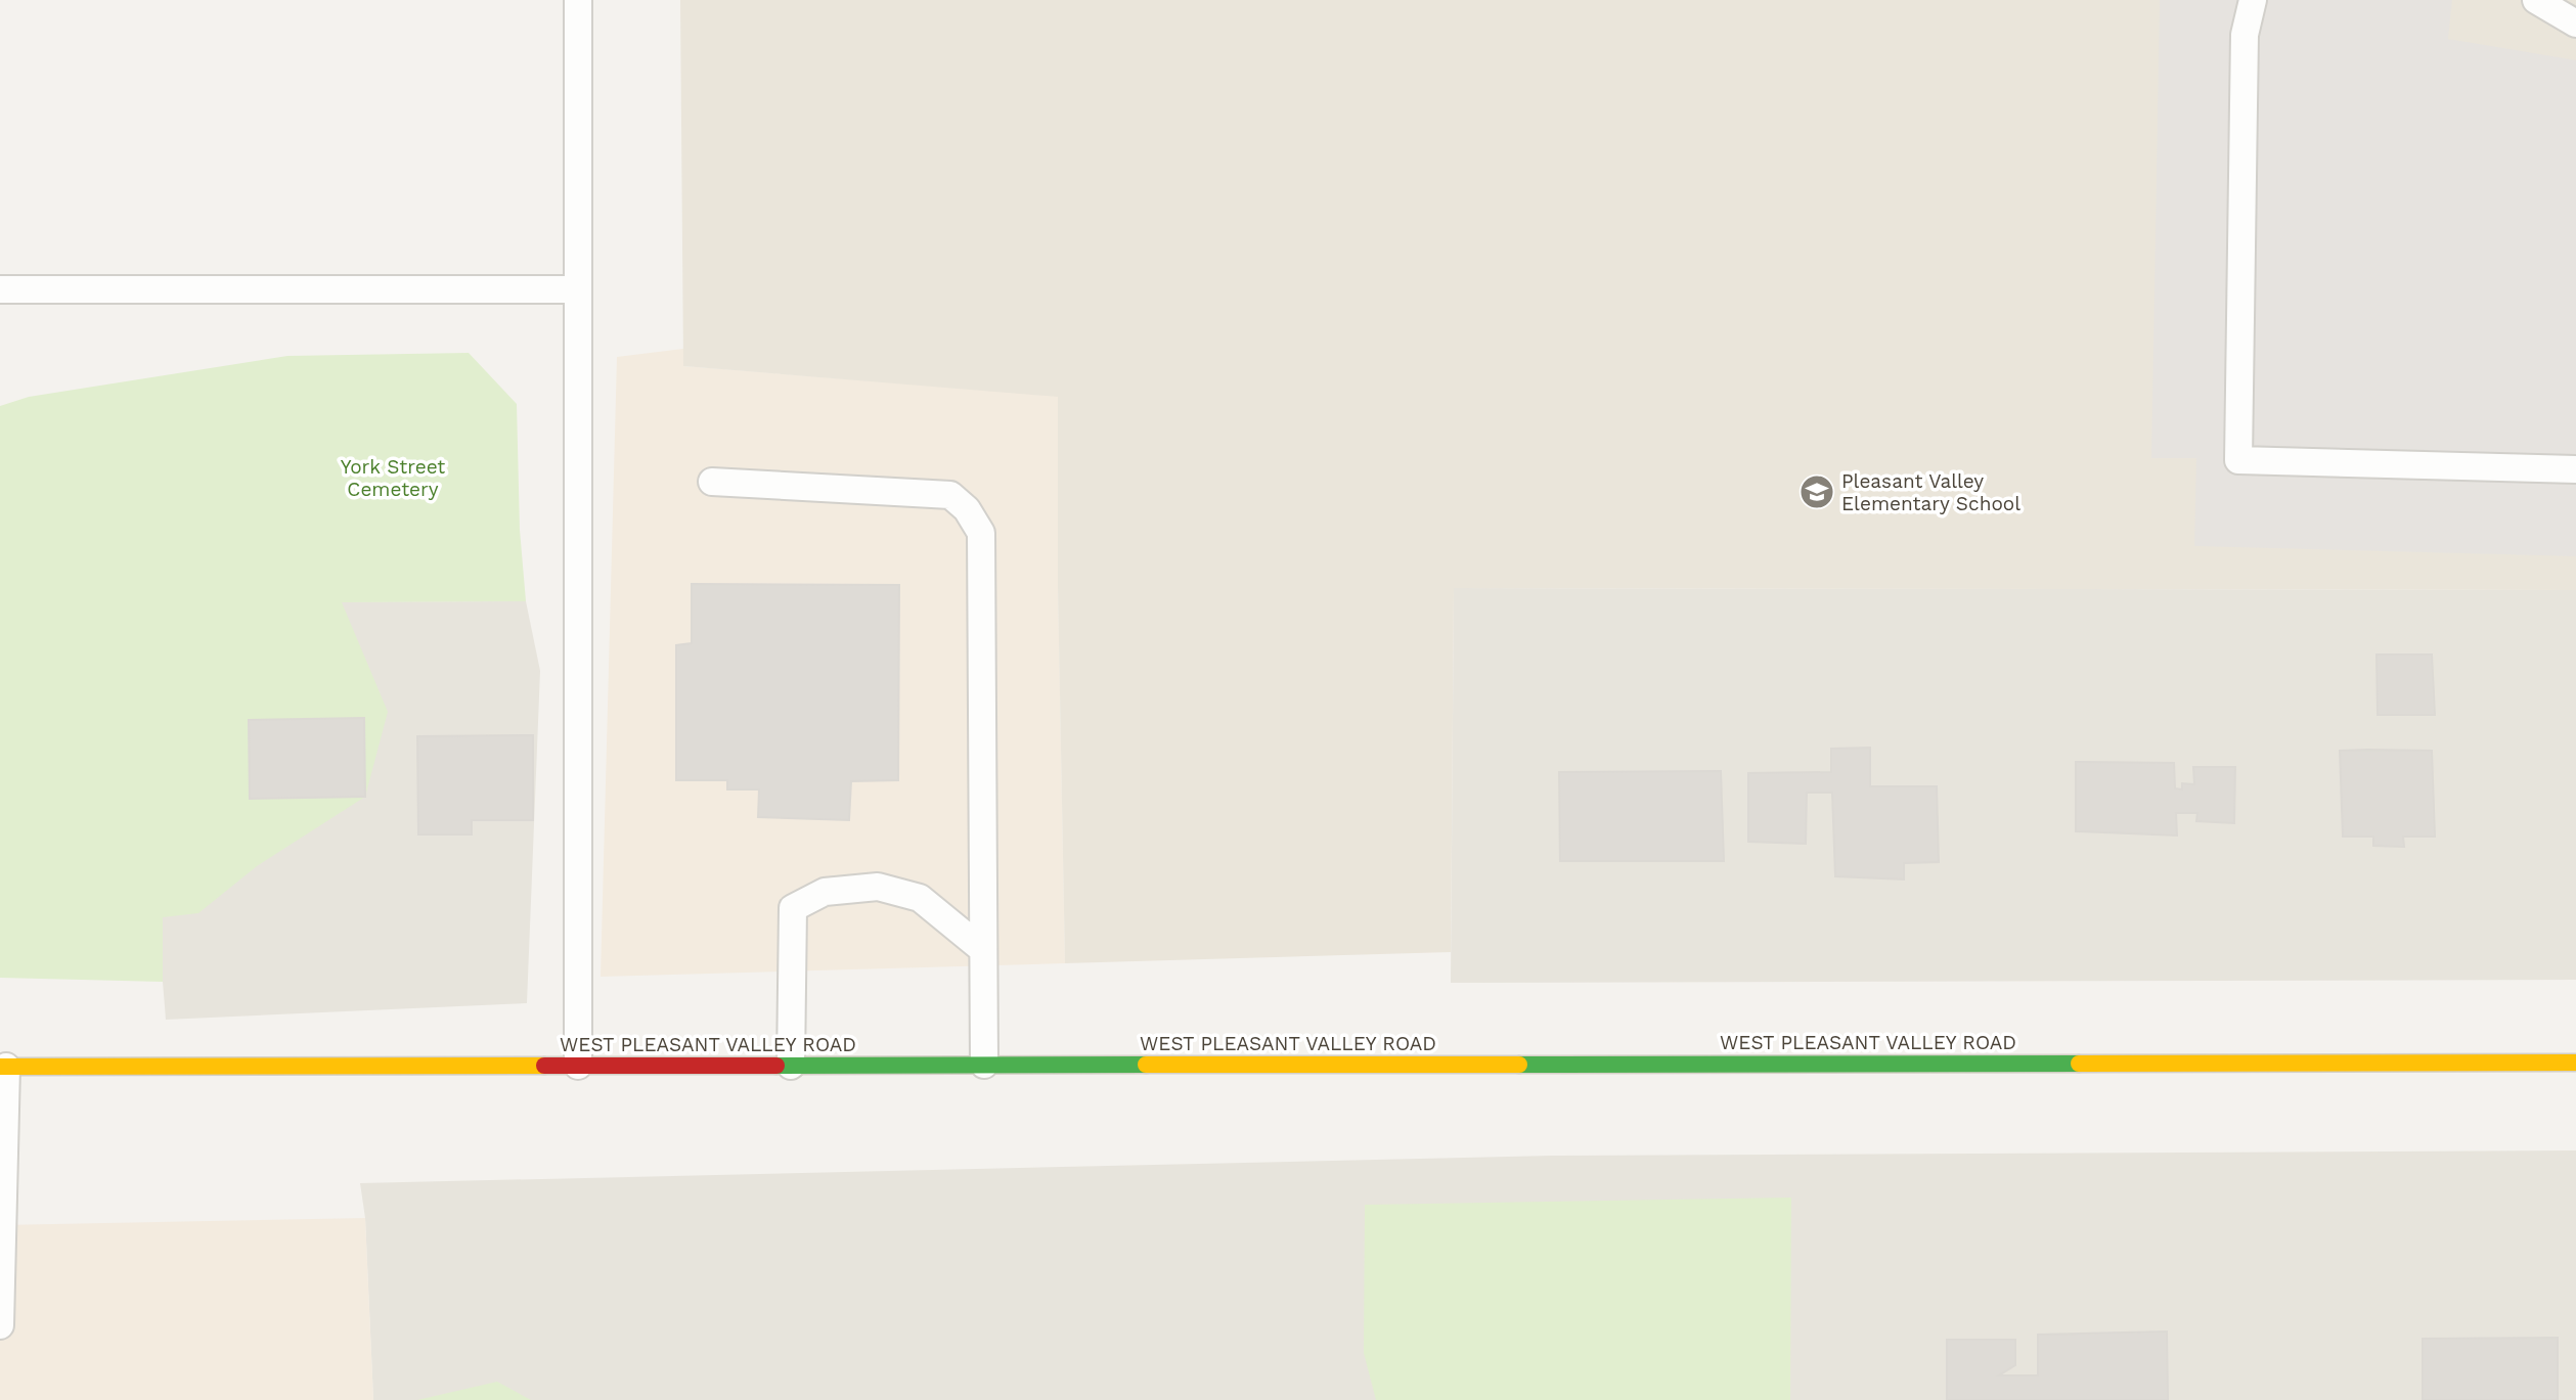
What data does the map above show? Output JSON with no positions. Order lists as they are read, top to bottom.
{
  "streets": {
    "main road": ["WEST PLEASANT VALLEY ROAD"]
  },
  "parks": ["York Street Cemetery"],
  "places": {
    "school or university": ["Pleasant Valley Elementary School"]
  }
}
